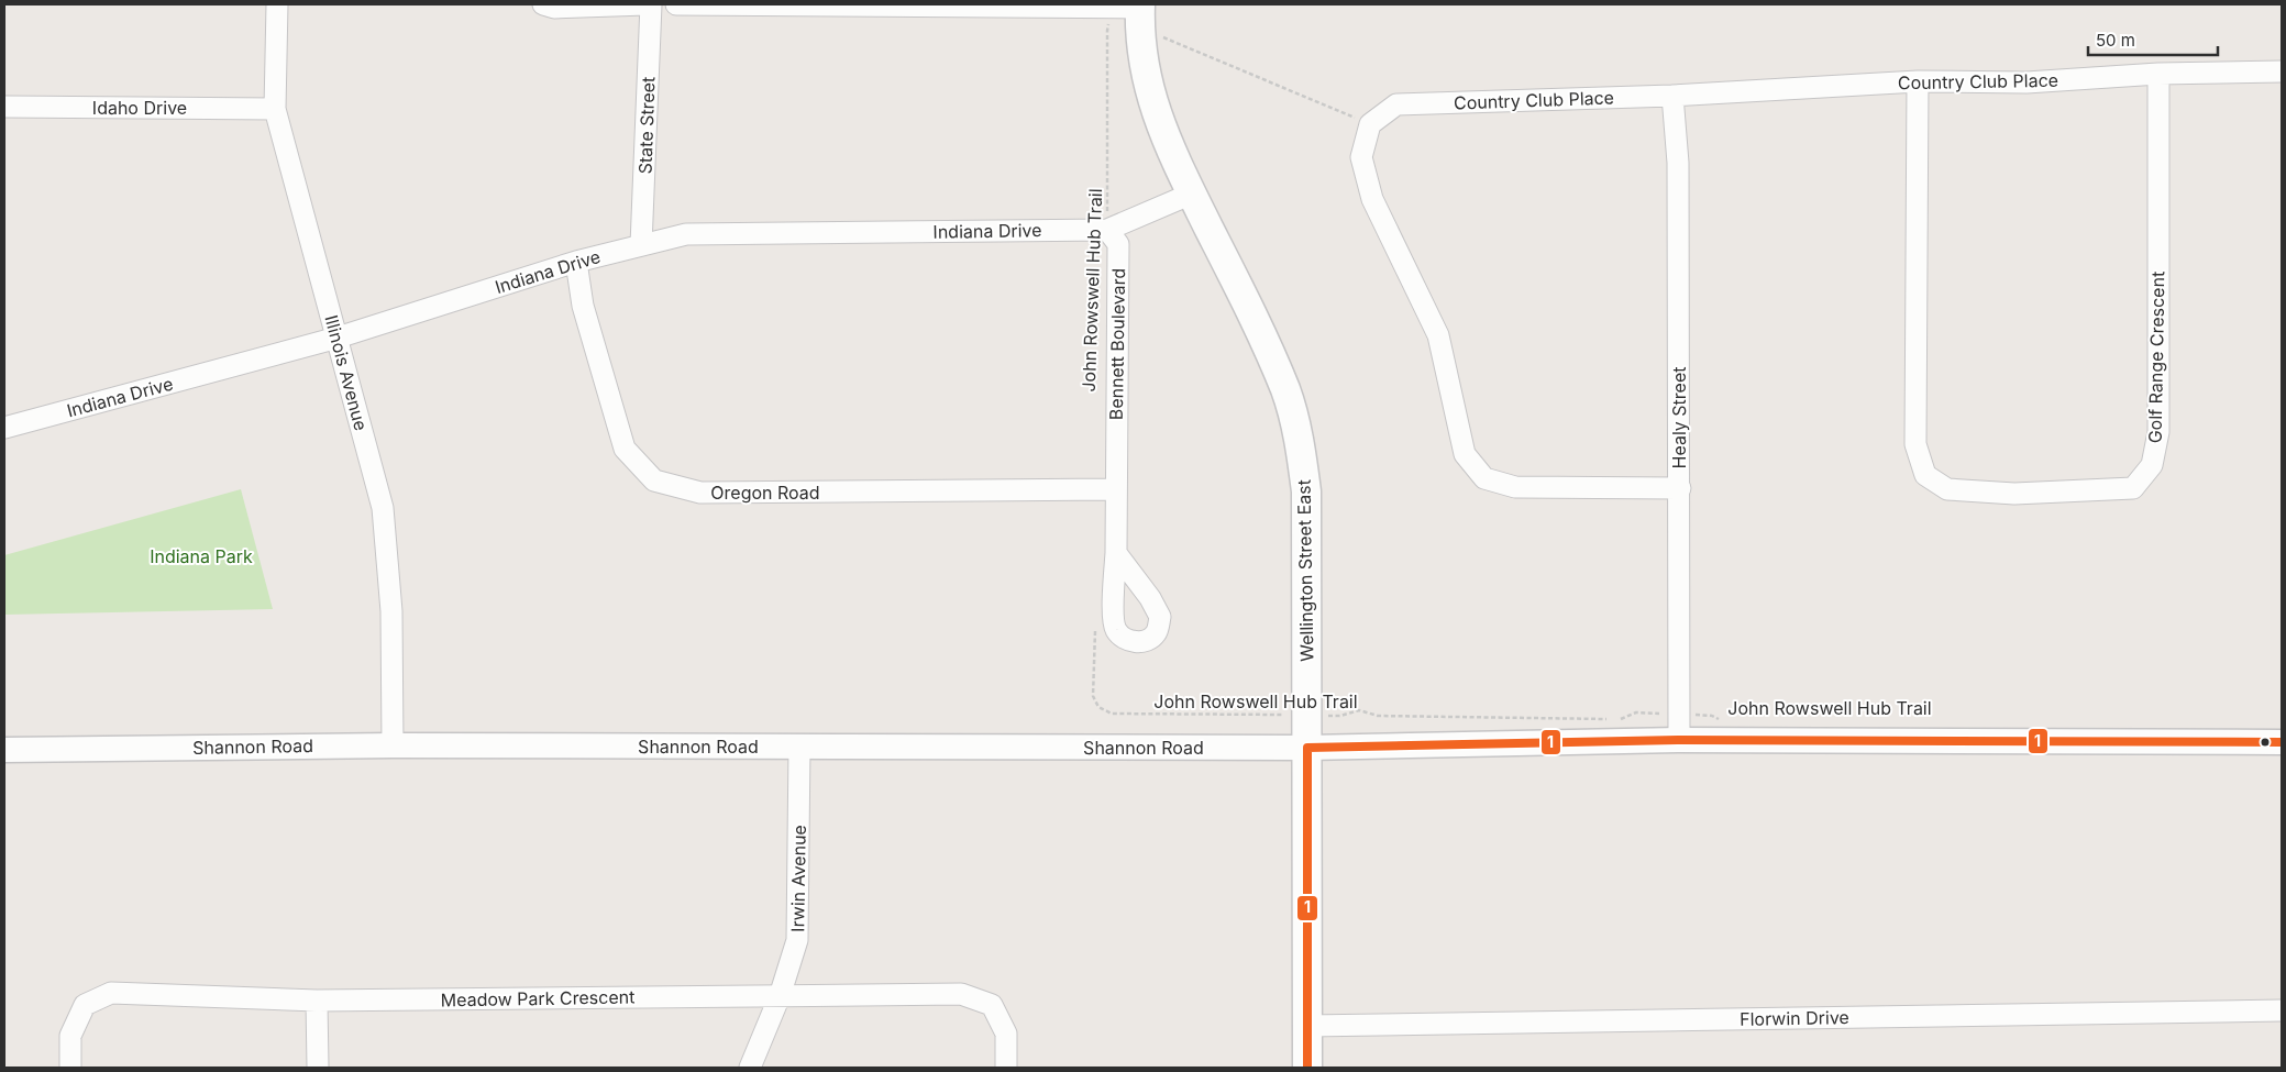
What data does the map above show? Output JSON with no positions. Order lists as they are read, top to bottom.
{
  "streets": {
    "main road": ["Wellington Street East"],
    "street": [
      "Country Club Place",
      "Idaho Drive",
      "State Street",
      "Indiana Drive",
      "Bennett Boulevard",
      "Golf Range Crescent",
      "Illinois Avenue",
      "Healy Street",
      "Oregon Road",
      "Shannon Road",
      "Irwin Avenue",
      "Meadow Park Crescent",
      "Florwin Drive"
    ],
    "path": ["John Rowswell Hub Trail"]
  },
  "crossings": [
    ["Country Club Place", "Golf Range Crescent"],
    ["Country Club Place", "Healy Street"],
    ["Idaho Drive", "Illinois Avenue"],
    ["State Street", "Indiana Drive"],
    ["Indiana Drive", "John Rowswell Hub Trail"],
    ["Indiana Drive", "Bennett Boulevard"],
    ["Indiana Drive", "Illinois Avenue"],
    ["Indiana Drive", "Oregon Road"],
    ["John Rowswell Hub Trail", "Bennett Boulevard"],
    ["John Rowswell Hub Trail", "Healy Street"],
    ["John Rowswell Hub Trail", "Wellington Street East"],
    ["Bennett Boulevard", "Oregon Road"],
    ["Illinois Avenue", "Shannon Road"],
    ["Healy Street", "Shannon Road"],
    ["Wellington Street East", "Shannon Road"],
    ["Wellington Street East", "Florwin Drive"],
    ["Shannon Road", "Irwin Avenue"],
    ["Irwin Avenue", "Meadow Park Crescent"]
  ],
  "parks": ["Indiana Park"],
  "lines": ["transit line 1"],
  "scale_bar": "50 m"
}
